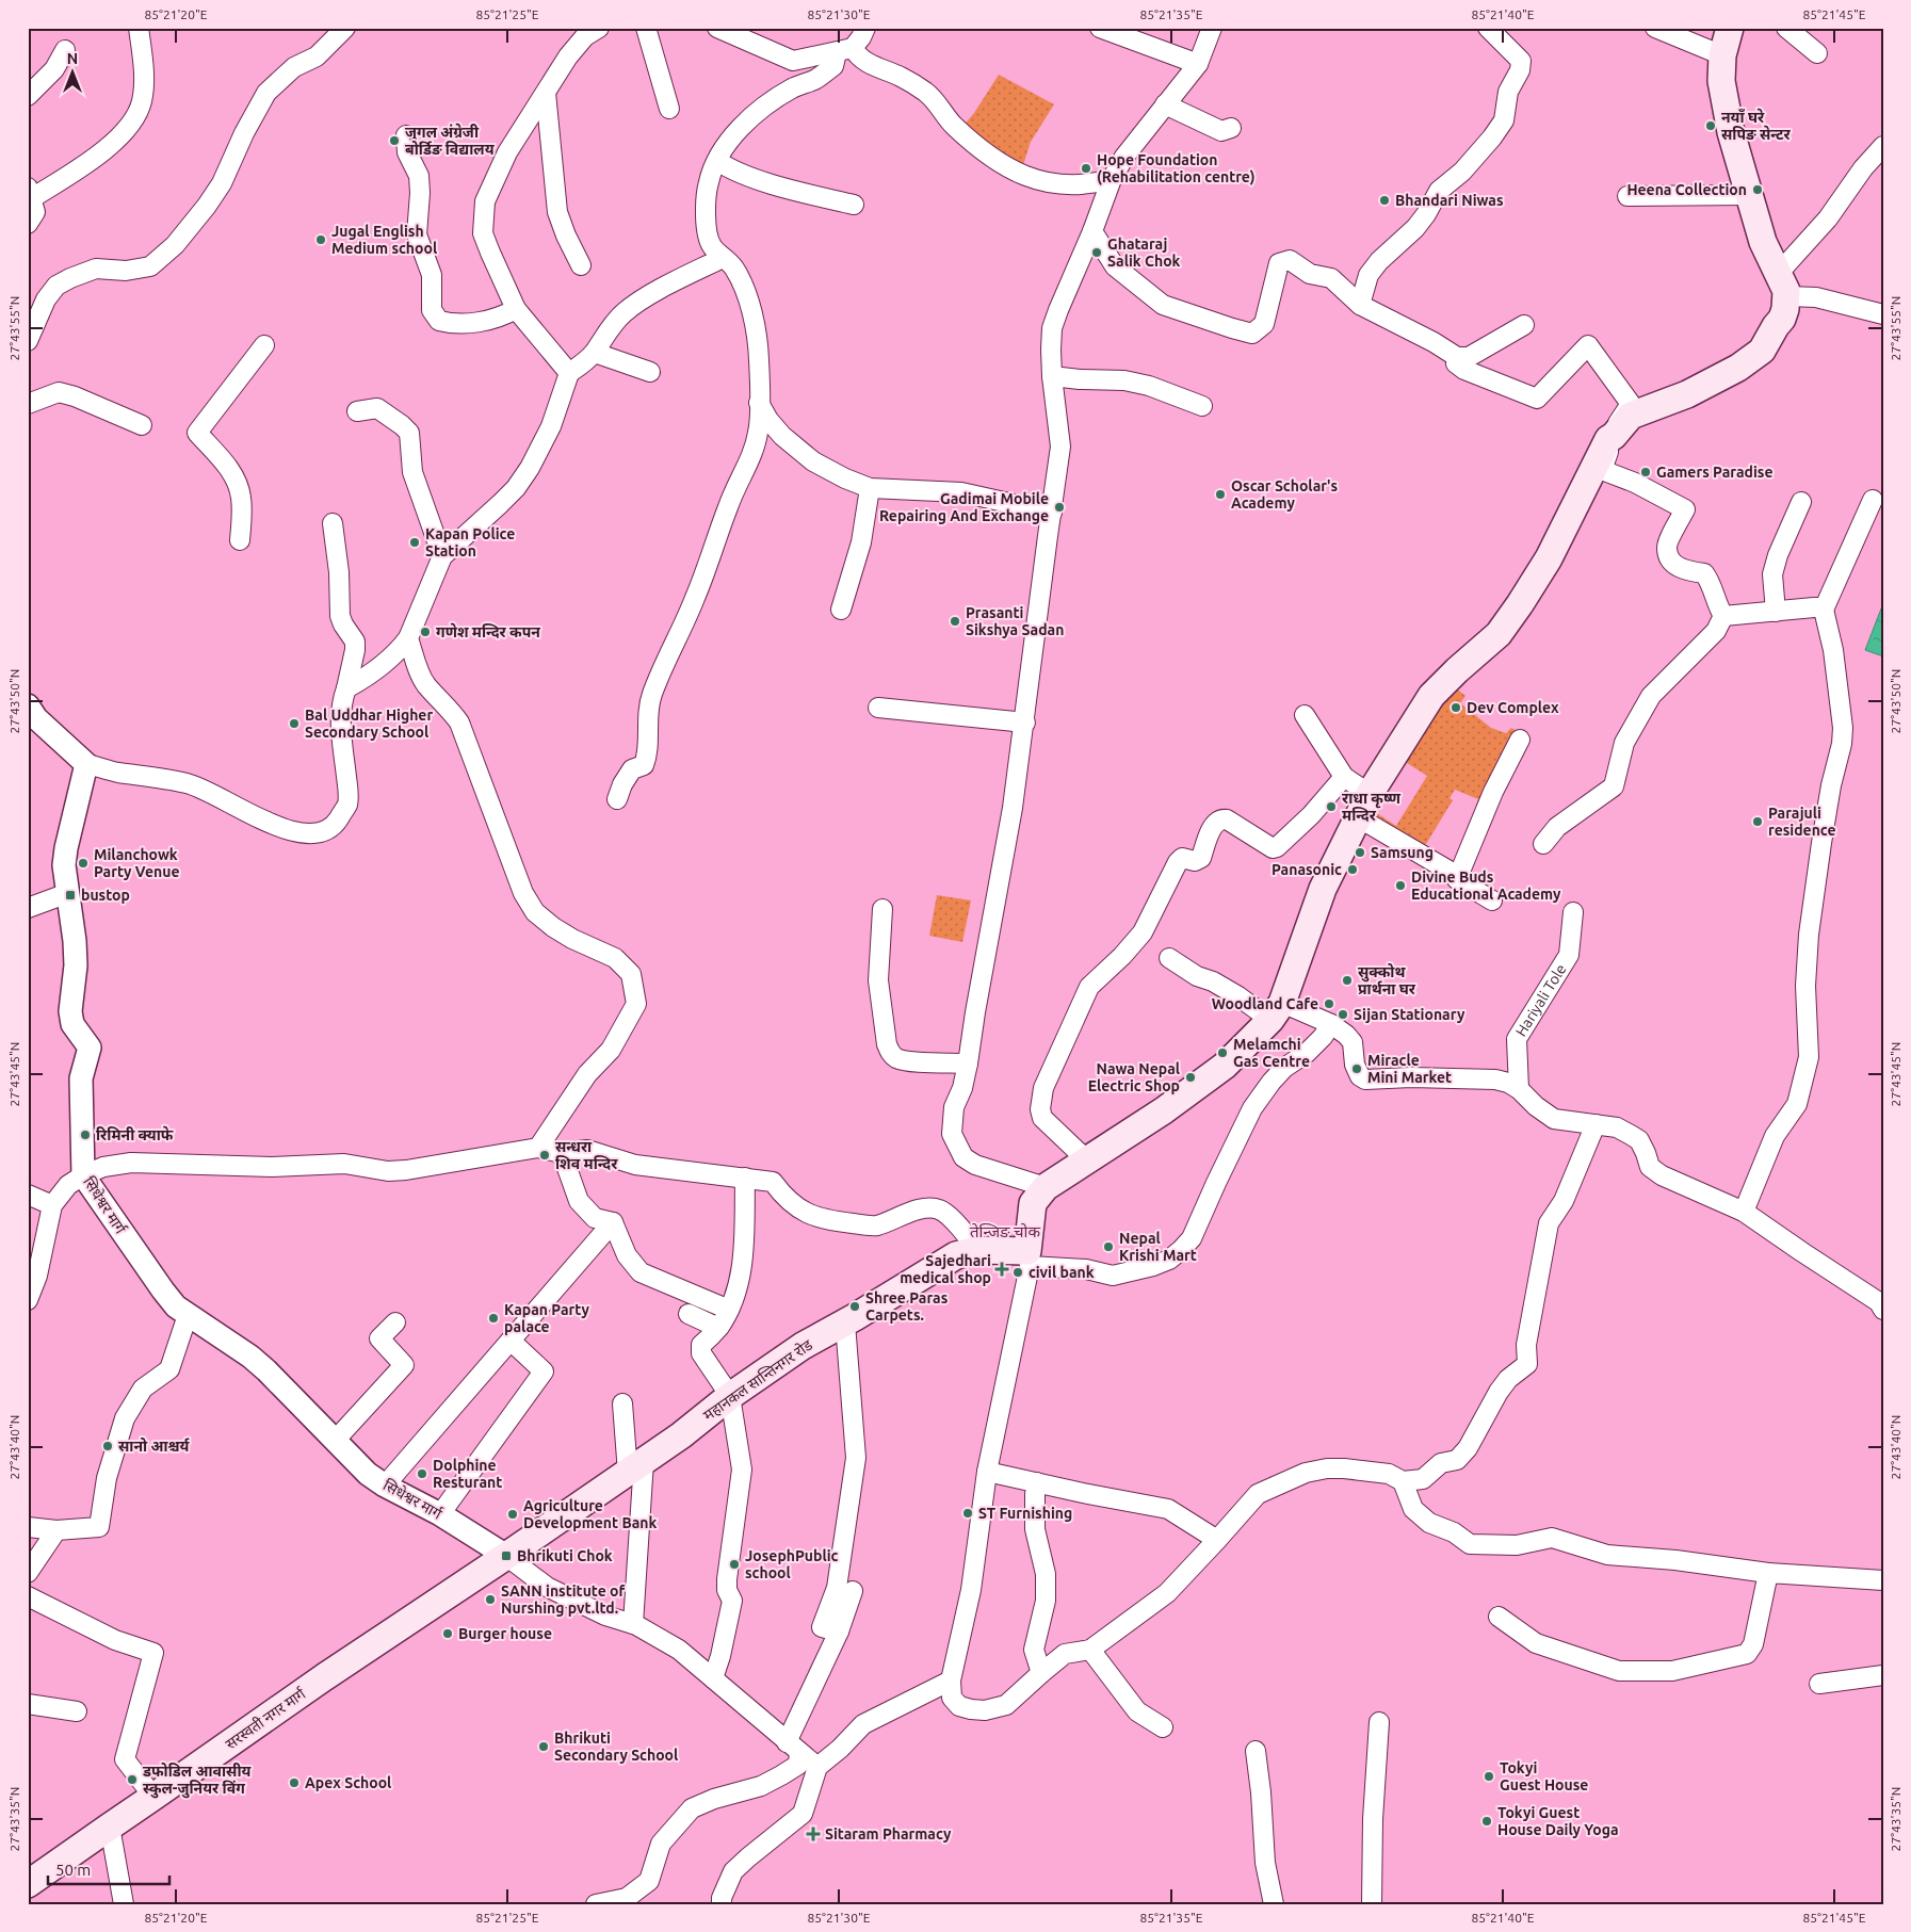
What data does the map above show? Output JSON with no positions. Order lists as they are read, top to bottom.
{
  "streets": {
    "main road": ["महानकल सान्तिनगर रोड", "सरस्वती नगर मार्ग"],
    "street": ["Hariyali Tole", "सिधेश्वर मार्ग"]
  },
  "crossings": [
    ["सिधेश्वर मार्ग", "महानकल सान्तिनगर रोड"],
    ["सिधेश्वर मार्ग", "सरस्वती नगर मार्ग"],
    ["महानकल सान्तिनगर रोड", "सरस्वती नगर मार्ग"]
  ],
  "districts": ["तेन्जिङ चोक"],
  "places": {
    "other": [
      "नयाँ घरे सपिङ सेन्टर",
      "जुगल अंग्रेजी बोर्डिङ विद्यालय",
      "Hope Foundation (Rehabilitation centre)",
      "Heena Collection",
      "Bhandari Niwas",
      "Jugal English Medium school",
      "Ghataraj Salik Chok",
      "Gamers Paradise",
      "Oscar Scholar's Academy",
      "Gadimai Mobile Repairing And Exchange",
      "Kapan Police Station",
      "Prasanti Sikshya Sadan",
      "गणेश मन्दिर कपन",
      "Dev Complex",
      "Bal Uddhar Higher Secondary School",
      "राधा कृष्ण मन्दिर",
      "Parajuli residence",
      "Samsung",
      "Milanchowk Party Venue",
      "Panasonic",
      "Divine Buds Educational Academy",
      "सुक्कोथ प्रार्थना घर",
      "Woodland Cafe",
      "Sijan Stationary",
      "Melamchi Gas Centre",
      "Miracle Mini Market",
      "Nawa Nepal Electric Shop",
      "रिमिनी क्याफे",
      "सन्धरा शिव मन्दिर",
      "Nepal Krishi Mart",
      "civil bank",
      "Shree Paras Carpets.",
      "Kapan Party palace",
      "सानो आश्चर्य",
      "Dolphine Resturant",
      "ST Furnishing",
      "Agriculture Development Bank",
      "JosephPublic school",
      "SANN institute of Nurshing pvt.ltd.",
      "Burger house",
      "Bhrikuti Secondary School",
      "Tokyi Guest House",
      "डफोडिल आवासीय स्कुल-जुनियर विंग",
      "Apex School",
      "Tokyi Guest House Daily Yoga"
    ],
    "transit": ["bustop", "Bhrikuti Chok"],
    "health": ["Sajedhari medical shop", "Sitaram Pharmacy"]
  },
  "scale_bar": "50 m",
  "north": "top",
  "coordinates": [
    "85°21'20\"E",
    "85°21'25\"E",
    "85°21'30\"E",
    "85°21'35\"E",
    "85°21'40\"E",
    "85°21'45\"E",
    "27°43'55\"N",
    "27°43'50\"N",
    "27°43'45\"N",
    "27°43'40\"N",
    "27°43'35\"N"
  ]
}
